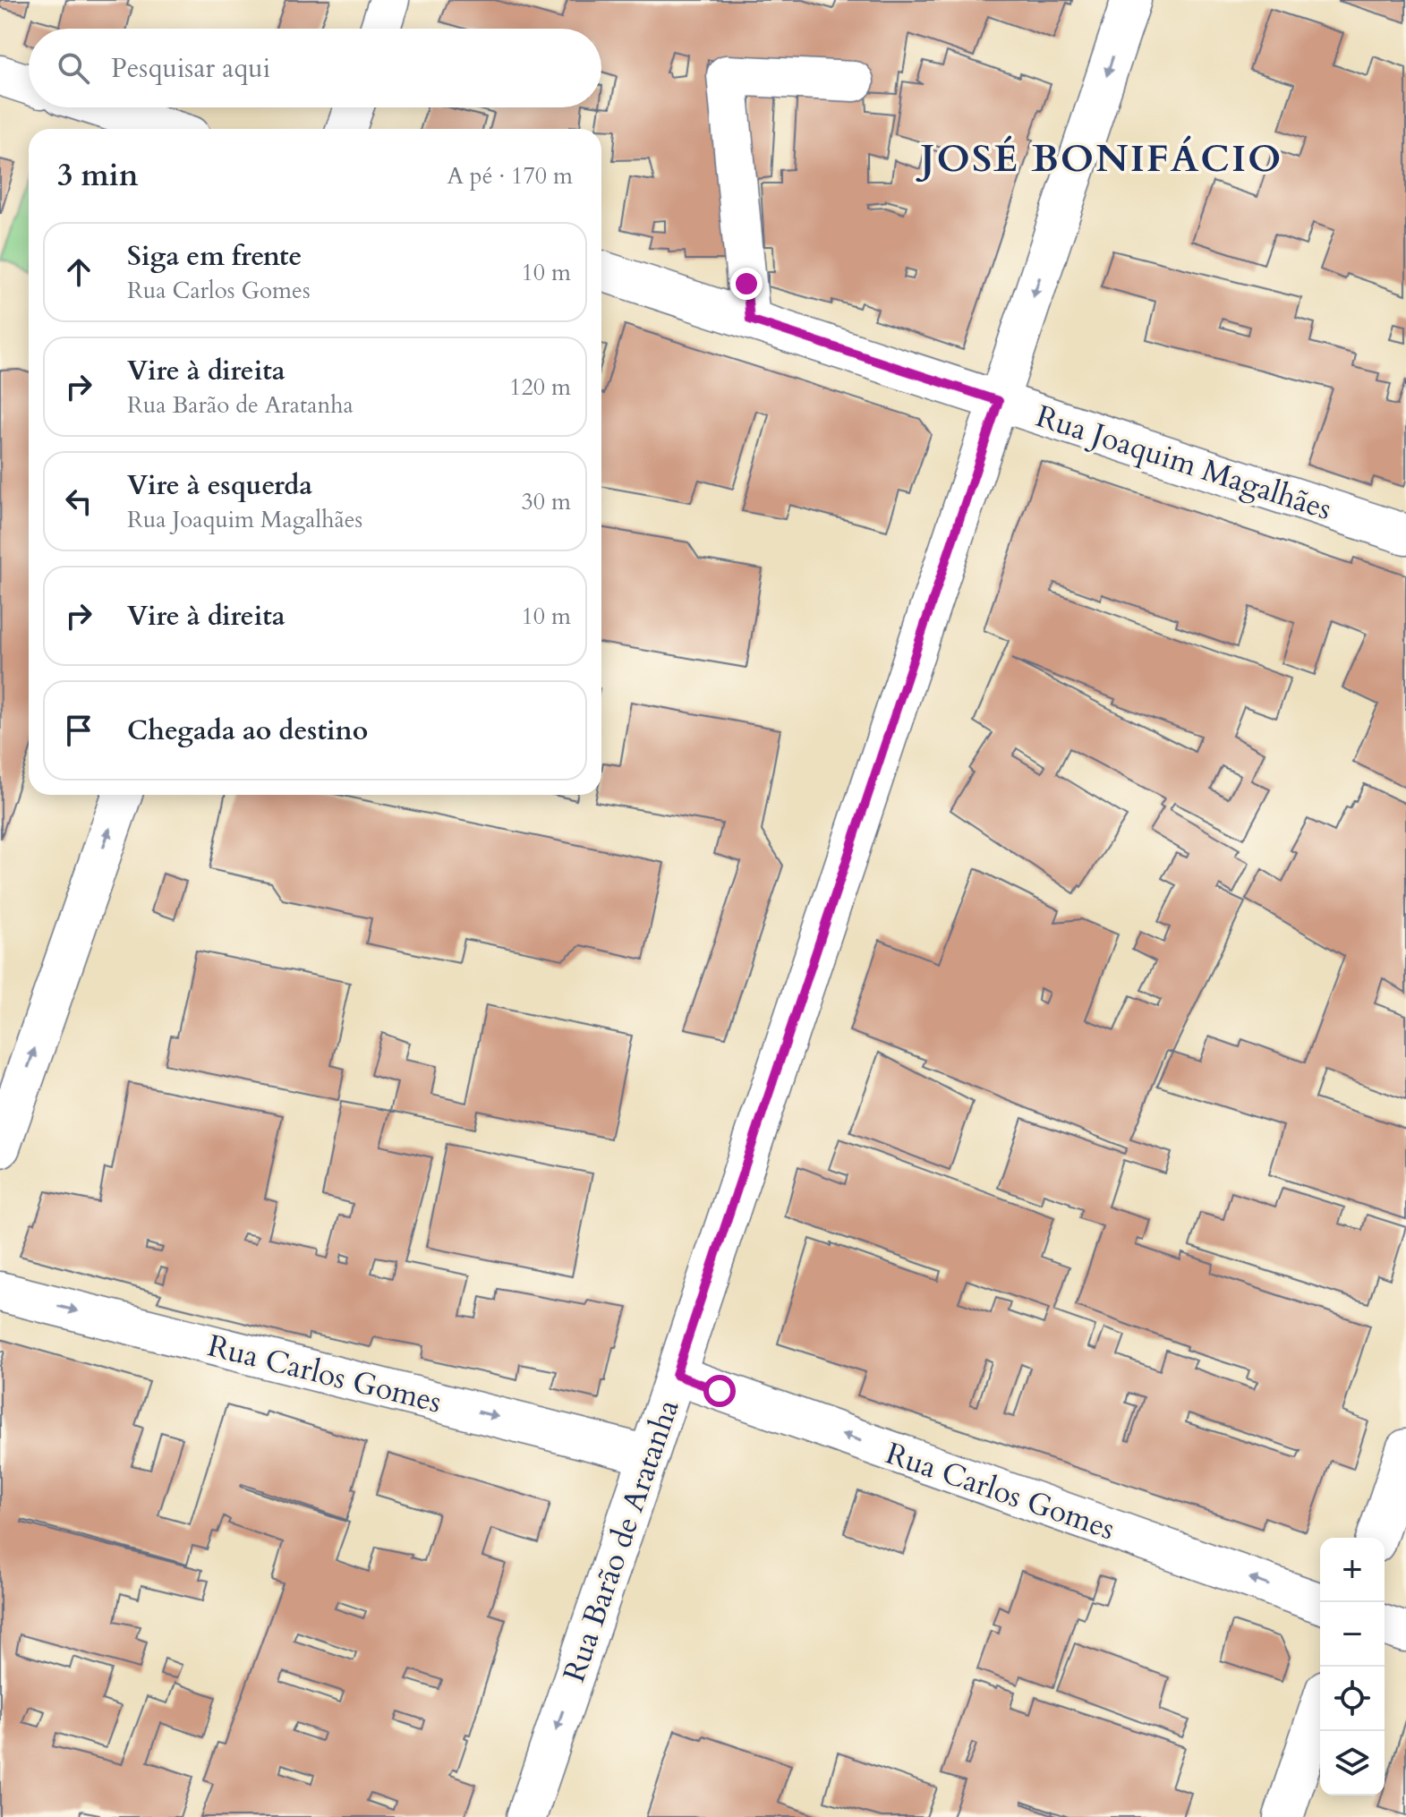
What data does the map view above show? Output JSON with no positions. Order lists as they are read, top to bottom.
{
  "streets": {
    "street": ["Rua Joaquim Magalhães", "Rua Carlos Gomes", "Rua Barão de Aratanha"]
  },
  "crossings": [
    ["Rua Joaquim Magalhães", "Rua Barão de Aratanha"],
    ["Rua Carlos Gomes", "Rua Barão de Aratanha"]
  ],
  "one_way": ["Rua Barão de Aratanha"],
  "districts": ["JOSÉ BONIFÁCIO"],
  "page": {
    "search": "Pesquisar aqui",
    "heading": ["3 min", "A pé · 170 m"],
    "list": [
      ["Siga em frente", "Rua Carlos Gomes", "10 m"],
      ["Vire à direita", "Rua Barão de Aratanha", "120 m"],
      ["Vire à esquerda", "Rua Joaquim Magalhães", "30 m"],
      ["Vire à direita", "10 m"],
      "Chegada ao destino"
    ],
    "map_buttons": ["+", "−"]
  }
}
